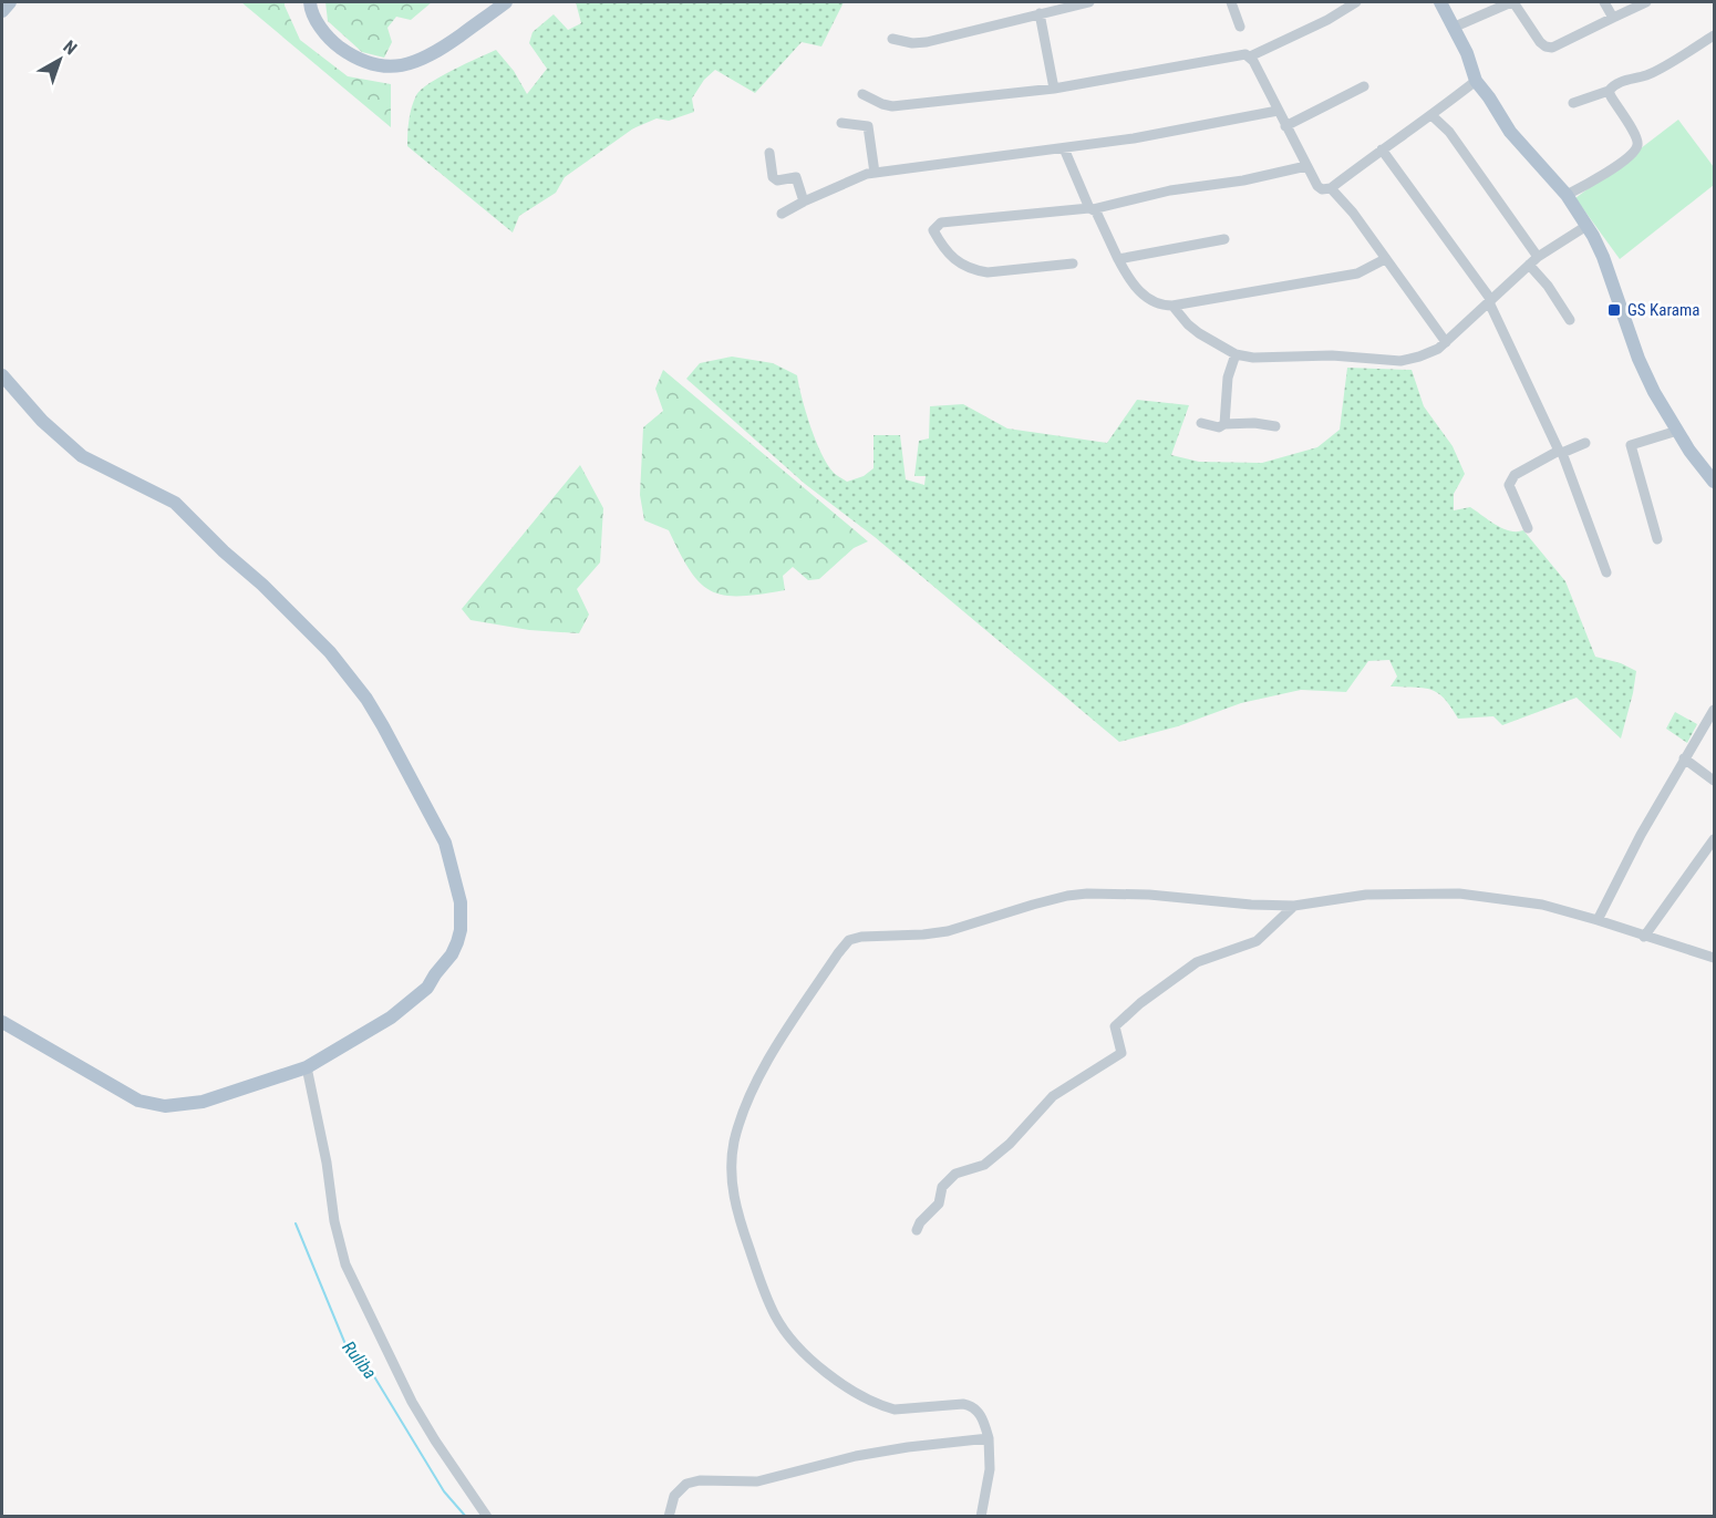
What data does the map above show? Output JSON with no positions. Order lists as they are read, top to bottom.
{
  "water": ["Ruliba"],
  "places": {
    "transit": ["GS Karama"]
  },
  "north": "top right"
}
